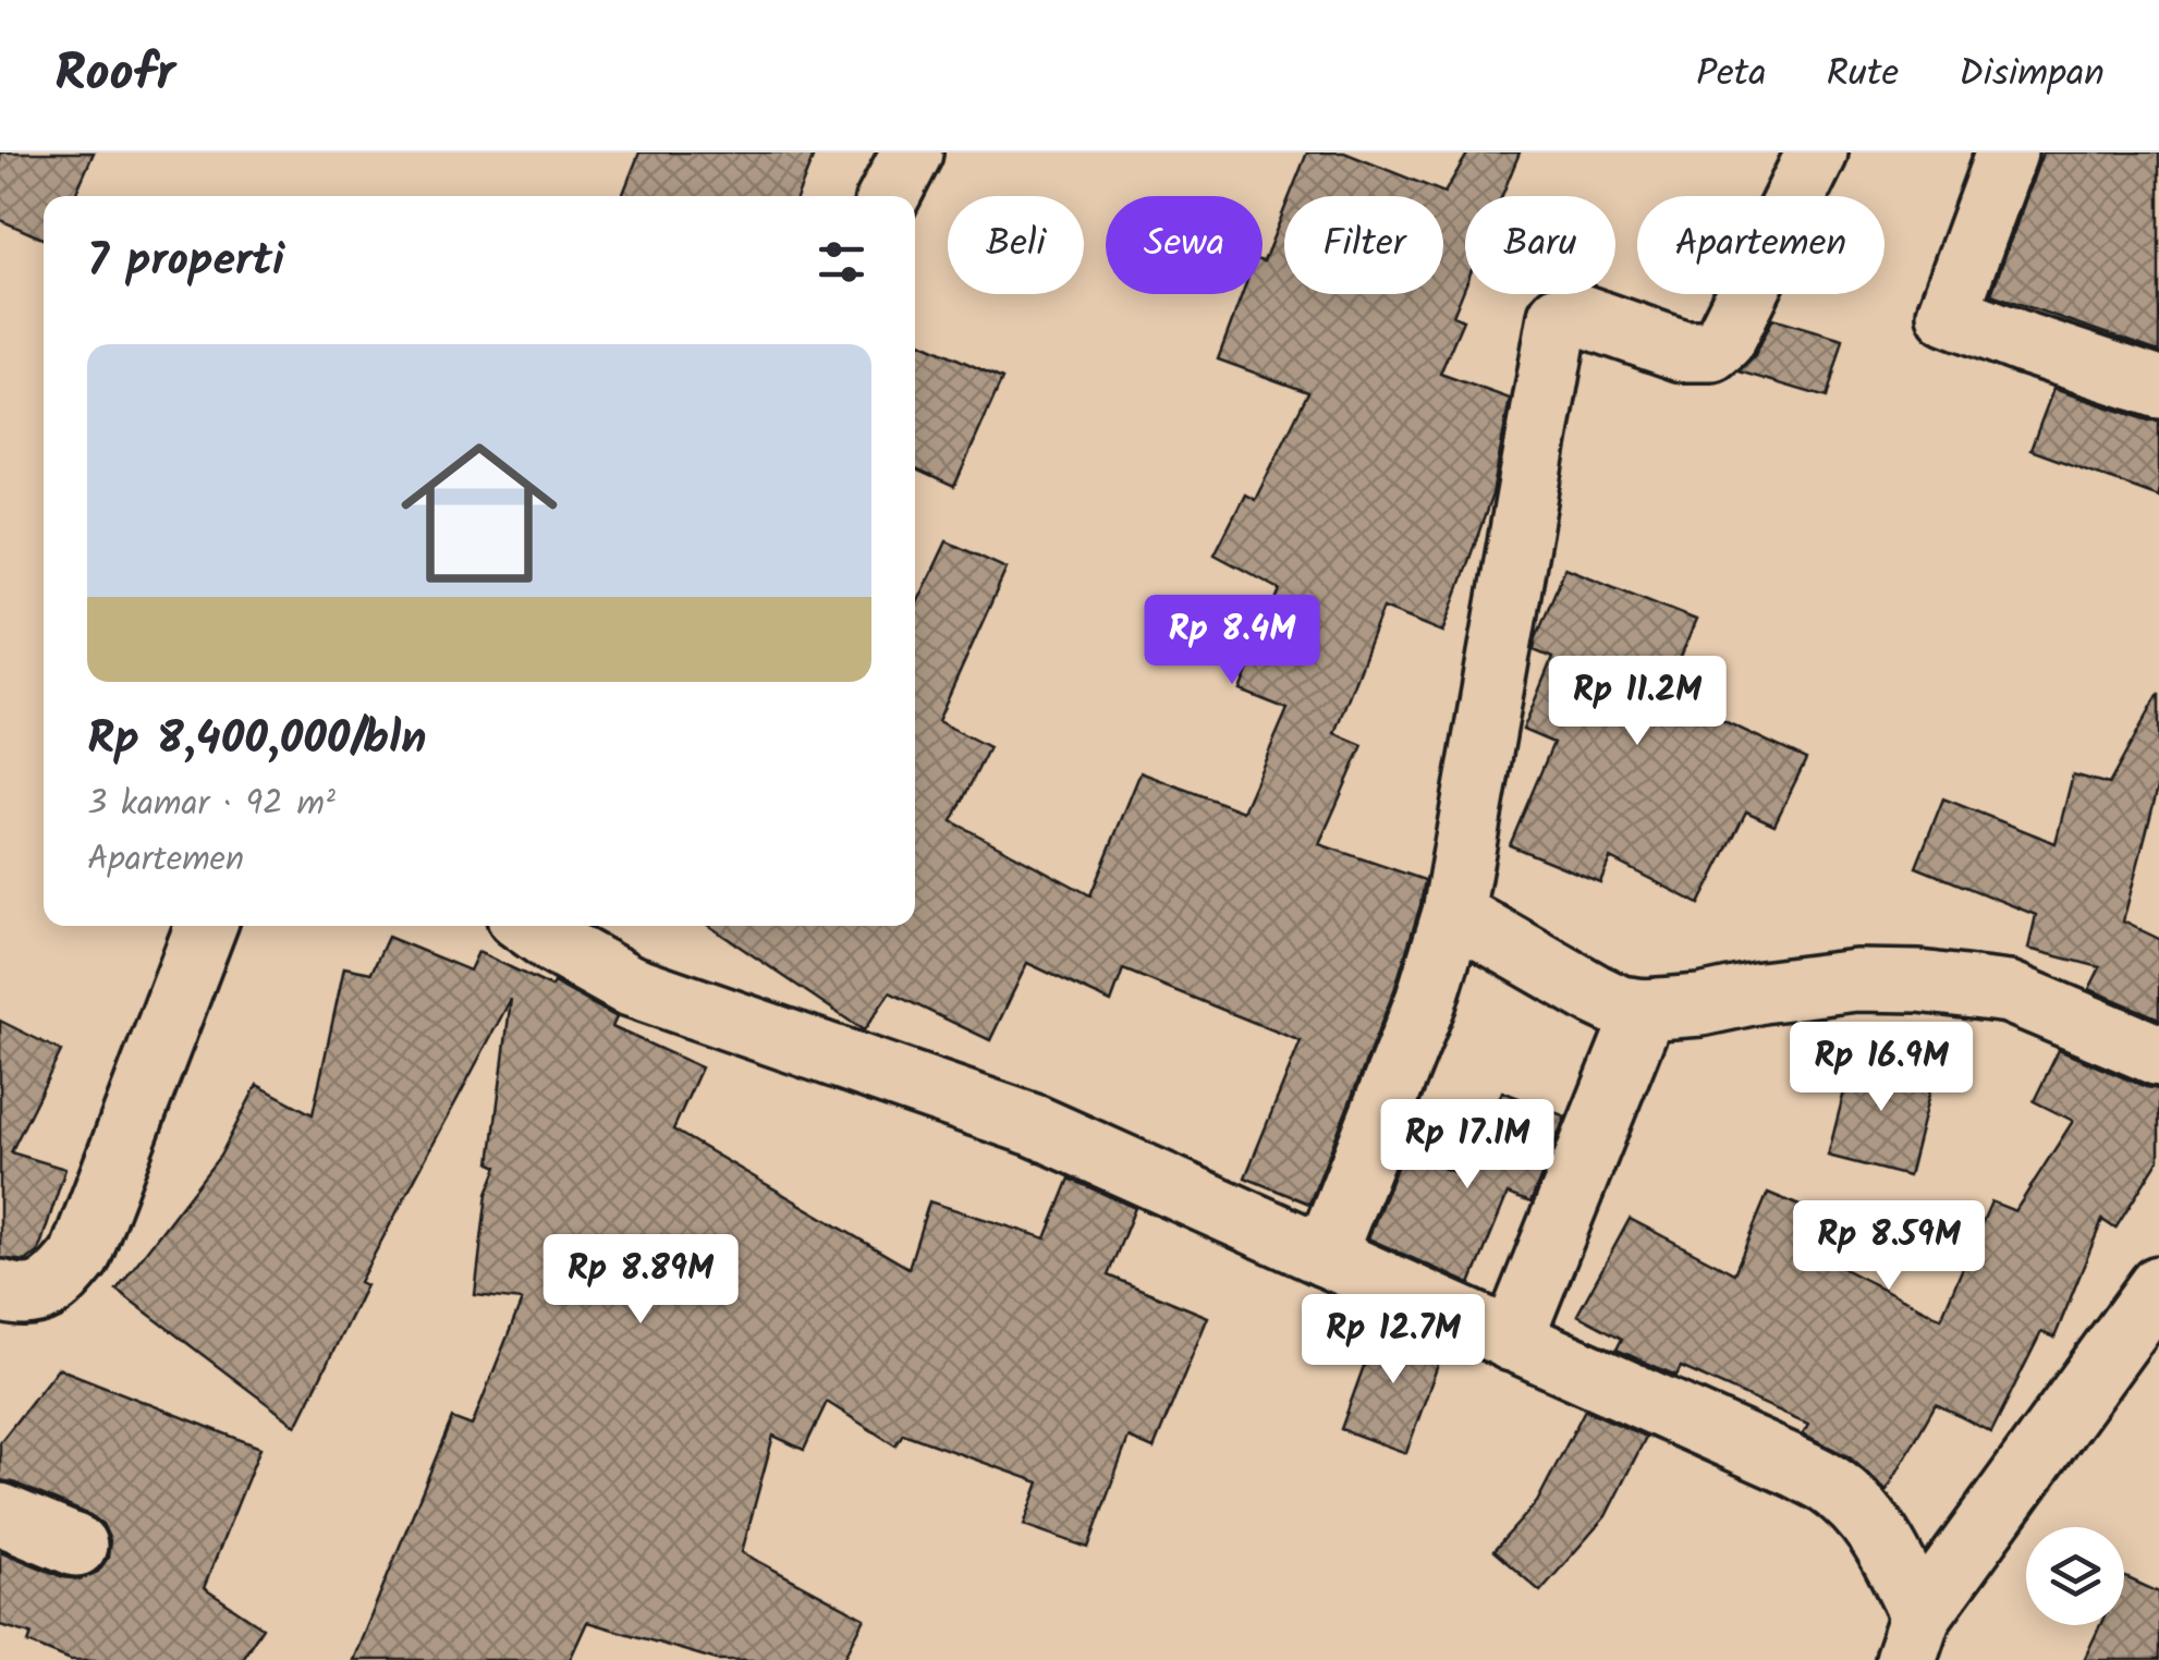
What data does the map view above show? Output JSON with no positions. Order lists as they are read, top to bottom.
{
  "page": {
    "header": "Roofr",
    "nav": ["Peta", "Rute", "Disimpan"],
    "chip": [
      "Beli",
      "Sewa",
      "Filter",
      "Baru",
      "Apartemen"
    ],
    "heading": "7 properti",
    "list": [
      {
        "name": "Rp 8,400,000/bln",
        "note": "3 kamar · 92 m² · Apartemen"
      }
    ],
    "price": [
      "Rp 8.4M",
      "Rp 11.2M",
      "Rp 16.9M",
      "Rp 17.1M",
      "Rp 8.59M",
      "Rp 8.89M",
      "Rp 12.7M"
    ]
  }
}
